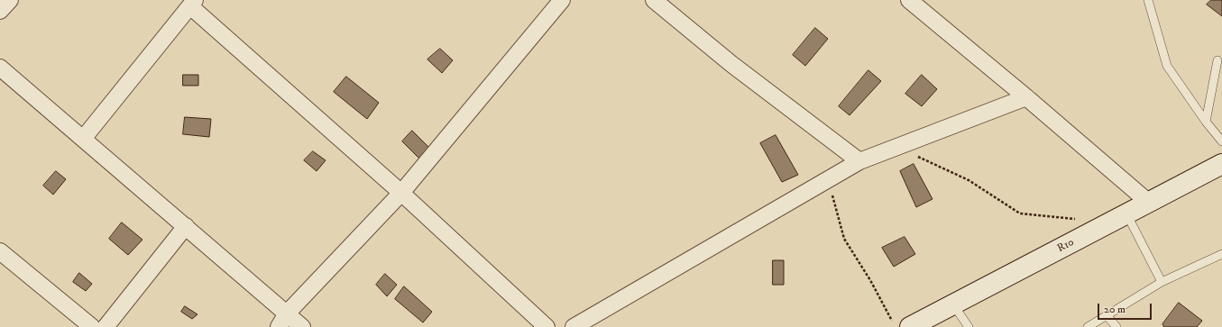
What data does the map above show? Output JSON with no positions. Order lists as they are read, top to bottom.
{
  "streets": {
    "main road": ["R10"]
  },
  "scale_bar": "20 m"
}
